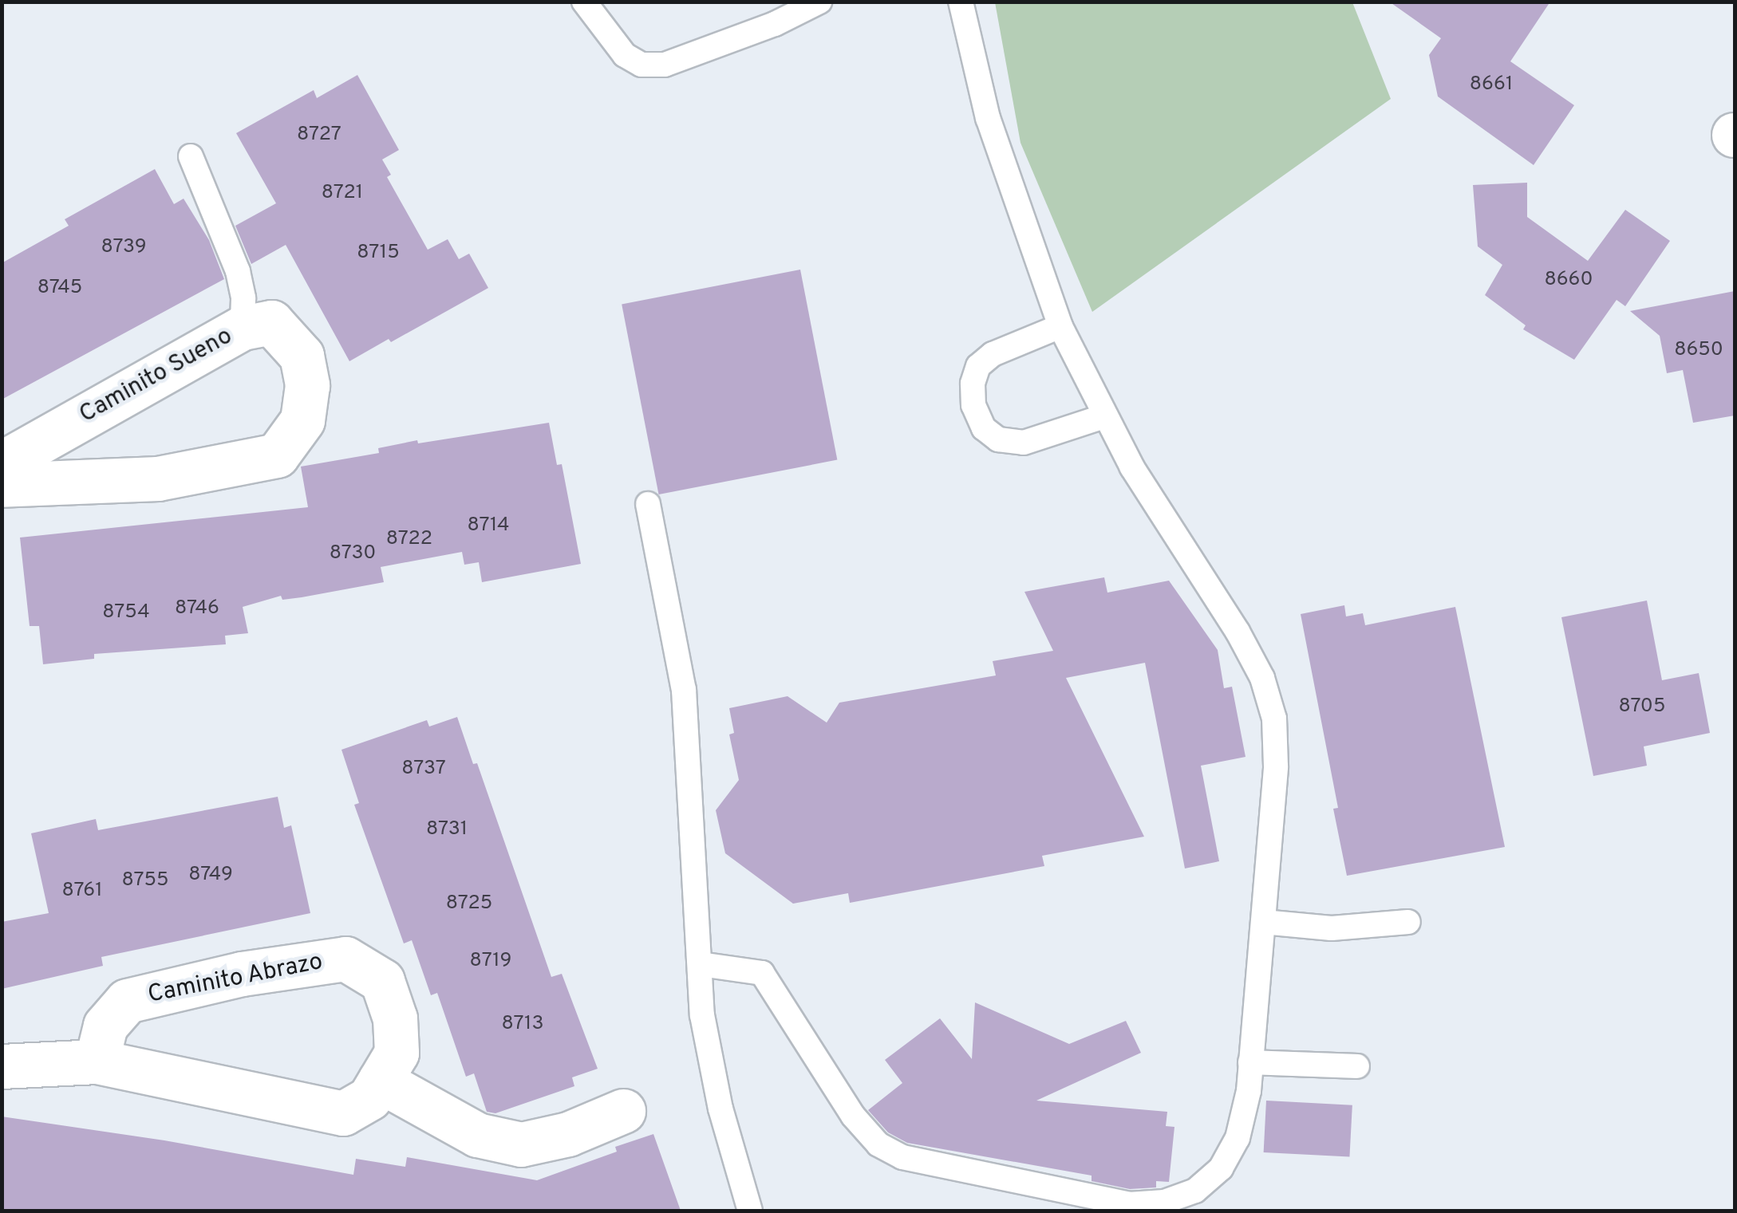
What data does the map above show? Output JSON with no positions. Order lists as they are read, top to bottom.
{
  "streets": {
    "street": ["Caminito Sueno", "Caminito Abrazo"]
  },
  "house_numbers": [
    "8661",
    "8727",
    "8721",
    "8739",
    "8715",
    "8660",
    "8745",
    "8650",
    "8714",
    "8722",
    "8730",
    "8746",
    "8754",
    "8705",
    "8737",
    "8731",
    "8749",
    "8755",
    "8761",
    "8725",
    "8719",
    "8713"
  ]
}
